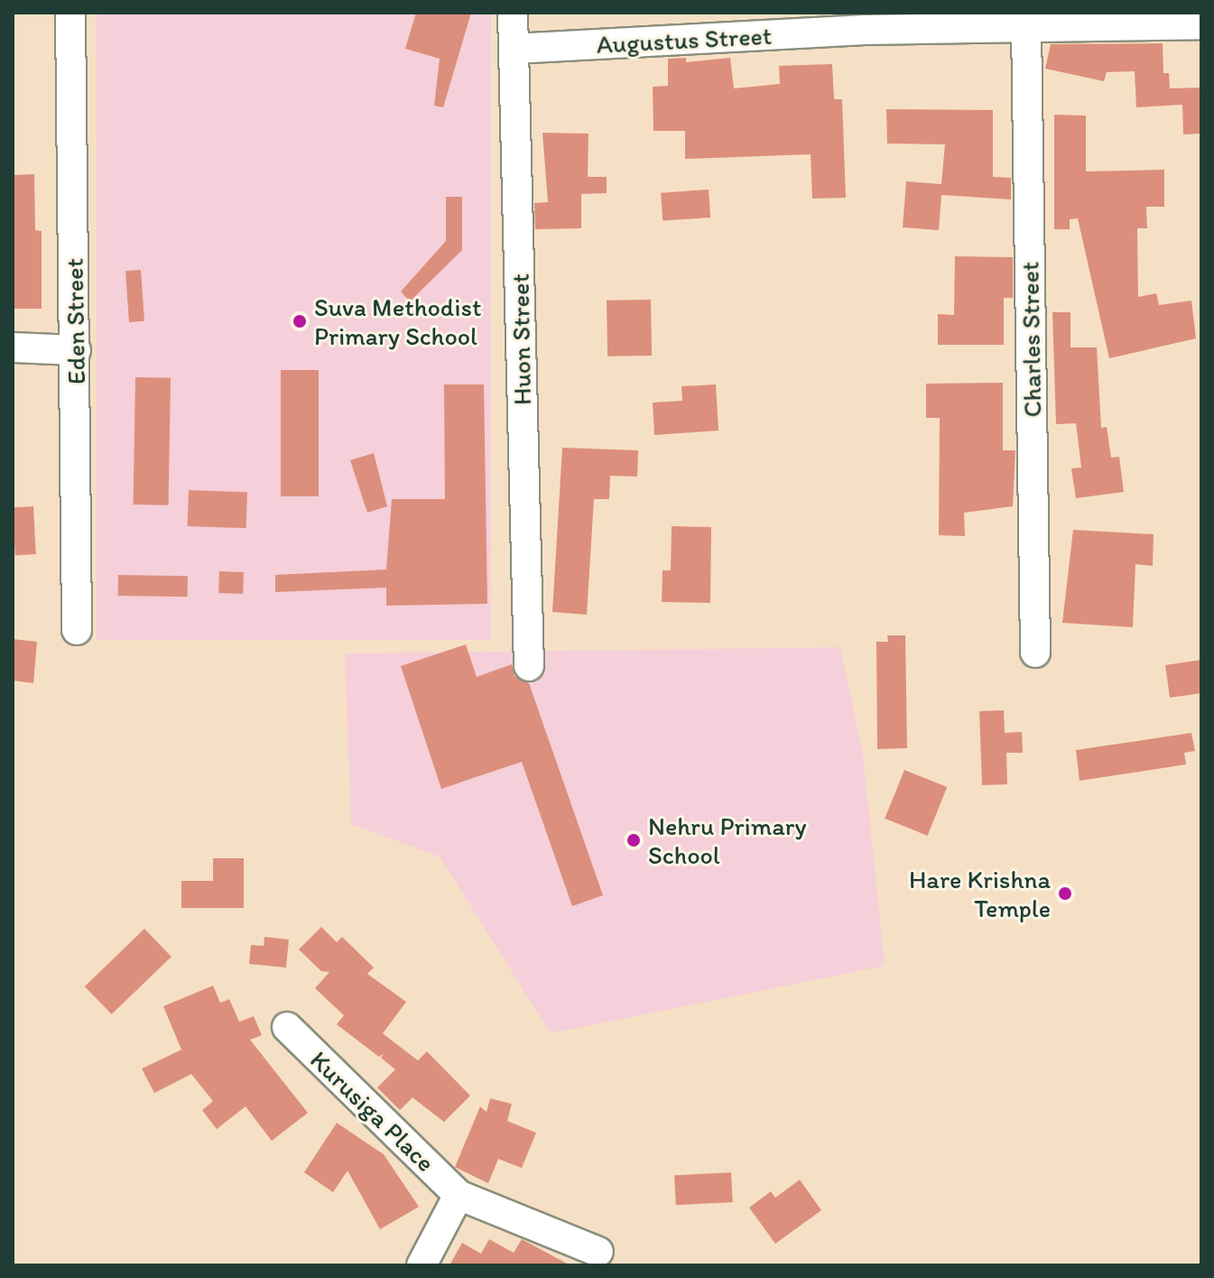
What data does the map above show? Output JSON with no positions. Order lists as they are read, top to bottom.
{
  "streets": {
    "street": [
      "Augustus Street",
      "Eden Street",
      "Huon Street",
      "Charles Street",
      "Kurusiga Place"
    ]
  },
  "crossings": [
    ["Augustus Street", "Huon Street"],
    ["Augustus Street", "Charles Street"]
  ],
  "places": ["Suva Methodist Primary School", "Nehru Primary School", "Hare Krishna Temple"]
}
